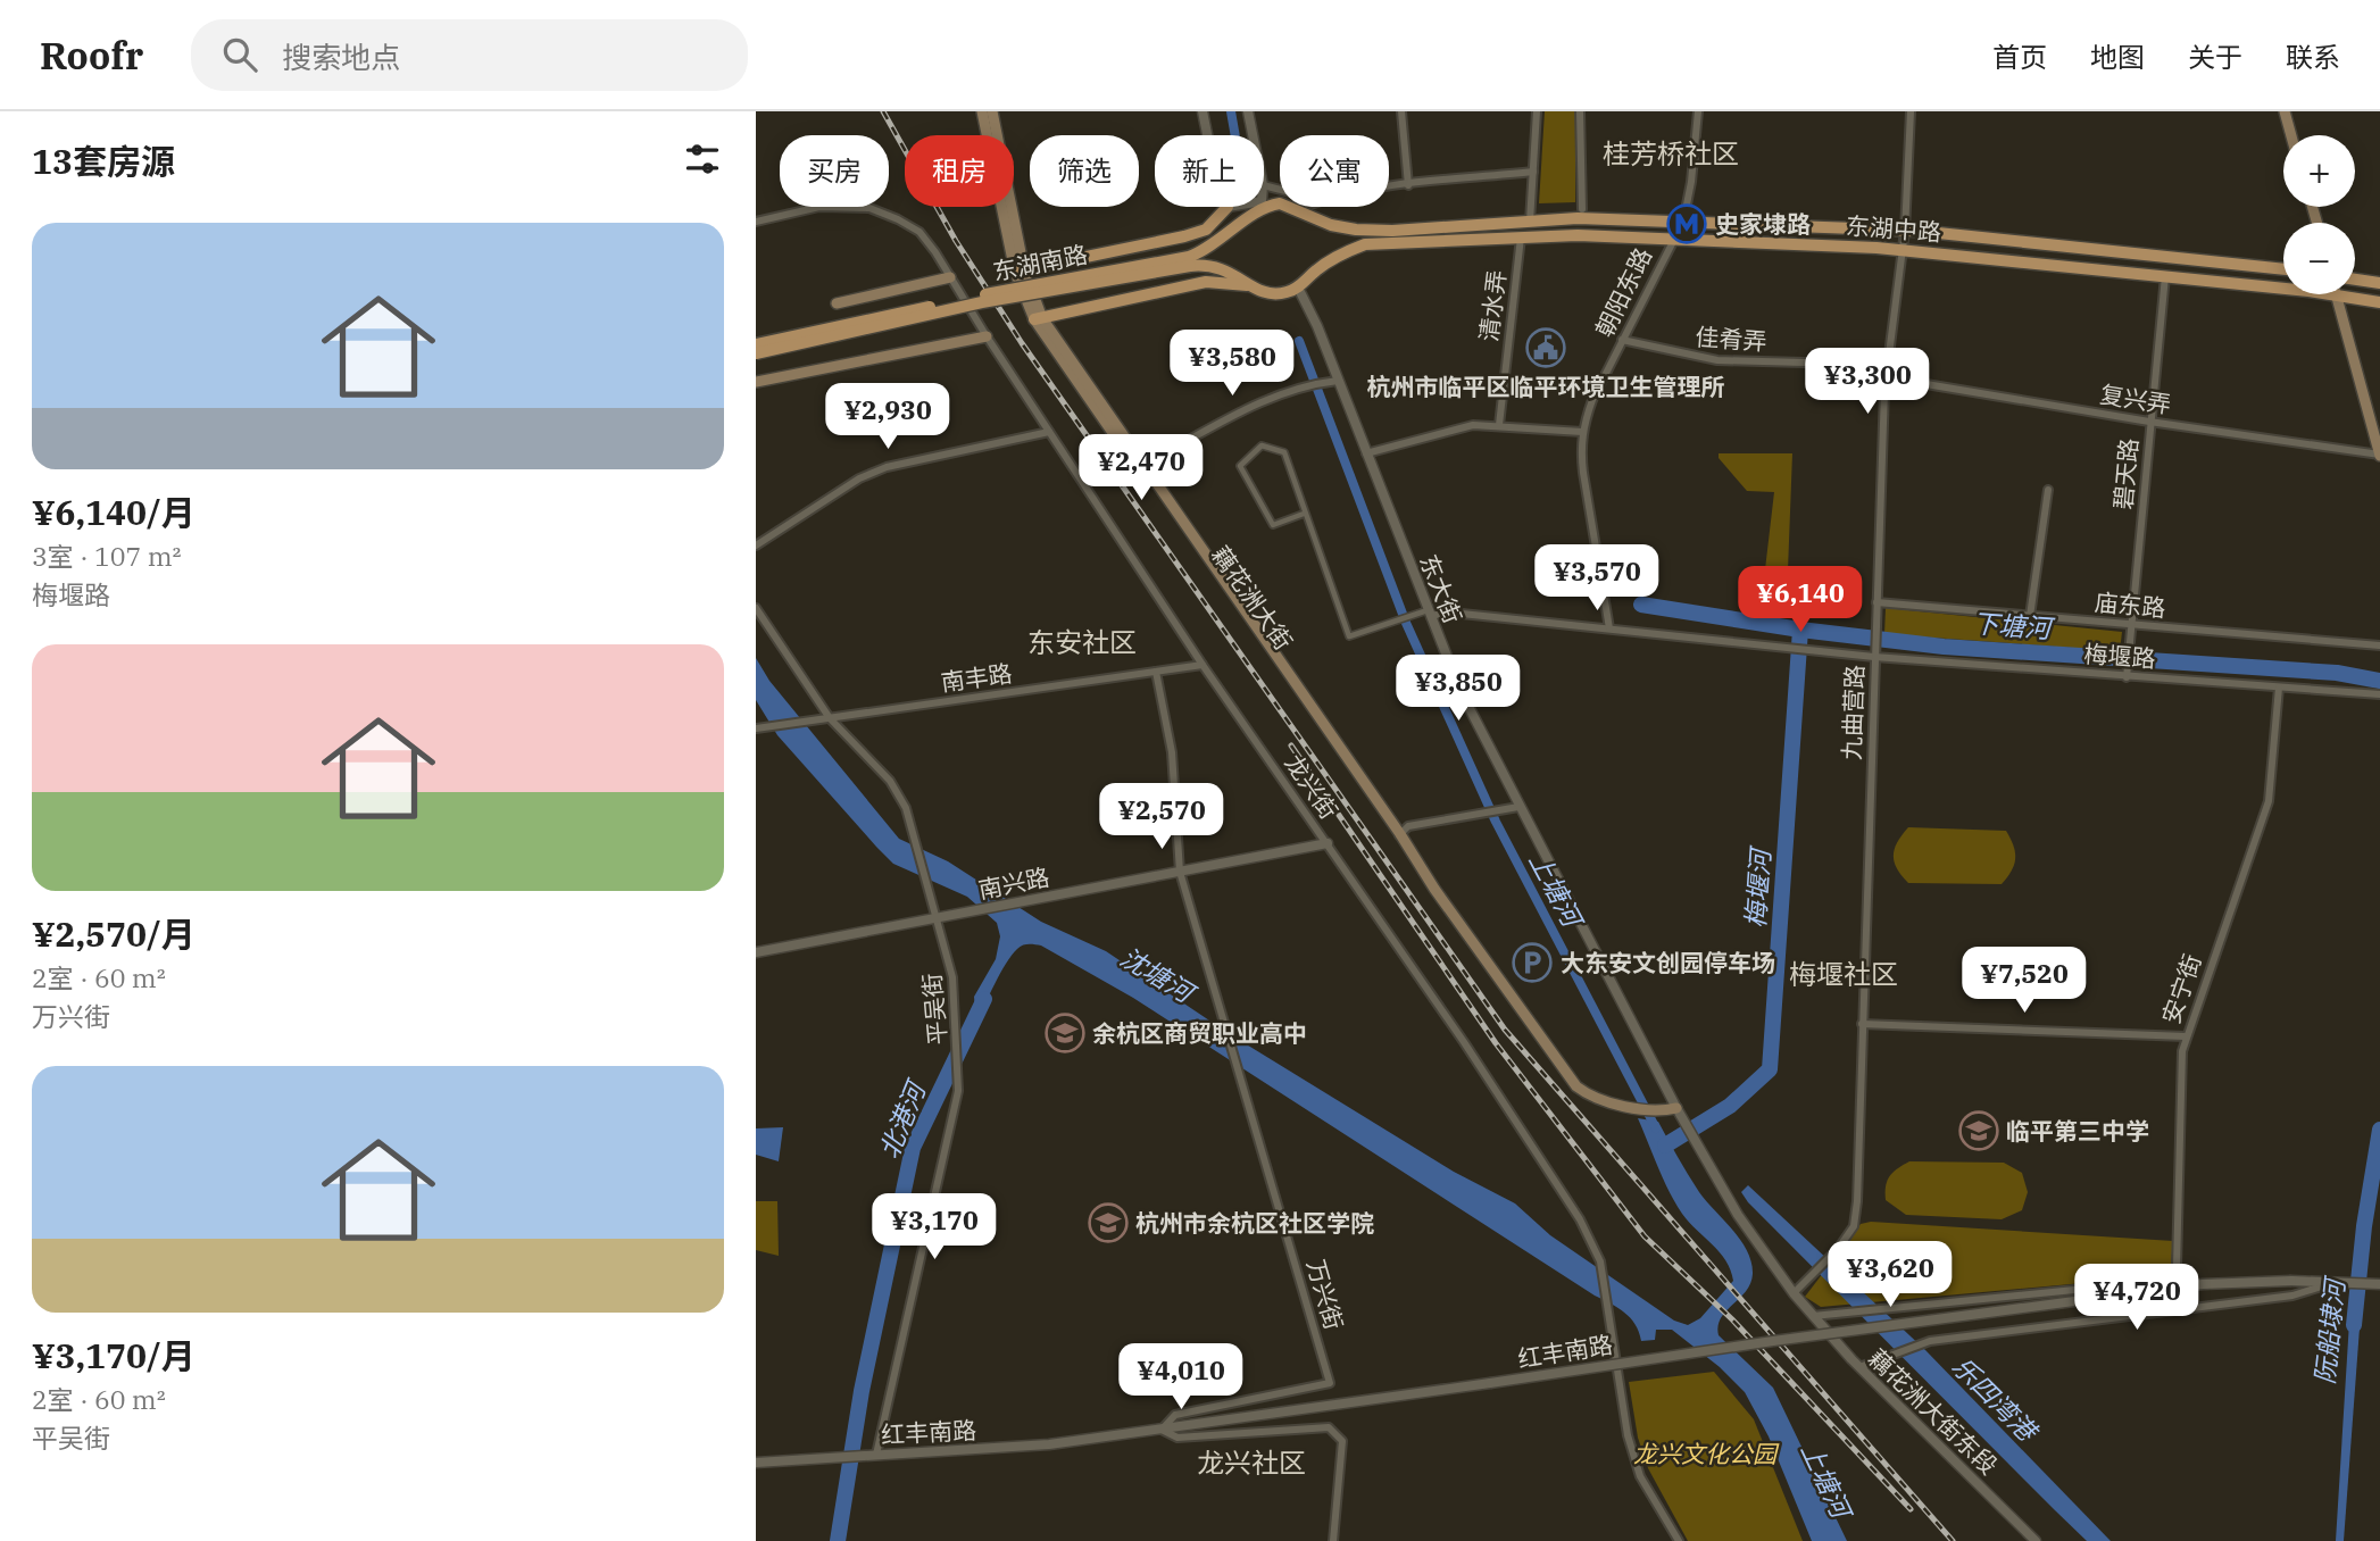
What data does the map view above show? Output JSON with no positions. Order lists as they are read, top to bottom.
{
  "streets": {
    "main road": ["东湖中路", "东湖南路", "藕花洲大街"],
    "street": [
      "朝阳东路",
      "清水弄",
      "佳肴弄",
      "复兴弄",
      "碧天路",
      "东大街",
      "庙东路",
      "梅堰路",
      "南丰路",
      "九曲营路",
      "龙兴街",
      "南兴路",
      "安宁街",
      "平吴街",
      "万兴街",
      "红丰南路",
      "藕花洲大街东段"
    ]
  },
  "crossings": [
    ["东湖中路", "朝阳东路"],
    ["东湖中路", "清水弄"],
    ["东湖中路", "碧天路"],
    ["东湖中路", "东大街"],
    ["东湖中路", "九曲营路"],
    ["朝阳东路", "佳肴弄"],
    ["朝阳东路", "梅堰路"],
    ["佳肴弄", "九曲营路"],
    ["复兴弄", "碧天路"],
    ["复兴弄", "九曲营路"],
    ["碧天路", "庙东路"],
    ["碧天路", "梅堰路"],
    ["东大街", "藕花洲大街"],
    ["东大街", "梅堰路"],
    ["东大街", "藕花洲大街东段"],
    ["藕花洲大街", "藕花洲大街东段"],
    ["庙东路", "九曲营路"],
    ["梅堰路", "九曲营路"],
    ["梅堰路", "安宁街"],
    ["南丰路", "龙兴街"],
    ["南丰路", "平吴街"],
    ["南丰路", "万兴街"],
    ["九曲营路", "藕花洲大街东段"],
    ["龙兴街", "南兴路"],
    ["南兴路", "平吴街"],
    ["南兴路", "万兴街"],
    ["平吴街", "红丰南路"],
    ["万兴街", "红丰南路"]
  ],
  "districts": [
    "桂芳桥社区",
    "东安社区",
    "梅堰社区",
    "龙兴社区"
  ],
  "water": [
    "下塘河",
    "上塘河",
    "梅堰河",
    "沈塘河",
    "北港河",
    "阮船埭河",
    "乐四湾港"
  ],
  "parks": ["龙兴文化公园"],
  "places": {
    "metro station": ["史家埭路"],
    "public building": ["杭州市临平区临平环境卫生管理所"],
    "parking": ["大东安文创园停车场"],
    "school or university": ["余杭区商贸职业高中", "临平第三中学", "杭州市余杭区社区学院"]
  },
  "page": {
    "header": "Roofr",
    "search": "搜索地点",
    "nav": [
      "首页",
      "地图",
      "关于",
      "联系"
    ],
    "heading": "13套房源",
    "map_buttons": ["+", "−"],
    "chip": [
      "买房",
      "租房",
      "筛选",
      "新上",
      "公寓"
    ],
    "list": [
      {
        "name": "¥6,140/月",
        "note": "3室 · 107 m² · 梅堰路"
      },
      {
        "name": "¥2,570/月",
        "note": "2室 · 60 m² · 万兴街"
      },
      {
        "name": "¥3,170/月",
        "note": "2室 · 60 m² · 平吴街"
      }
    ],
    "price": [
      "¥3,580",
      "¥3,300",
      "¥2,930",
      "¥2,470",
      "¥3,570",
      "¥6,140",
      "¥3,850",
      "¥2,570",
      "¥7,520",
      "¥3,170",
      "¥3,620",
      "¥4,720",
      "¥4,010"
    ]
  }
}
